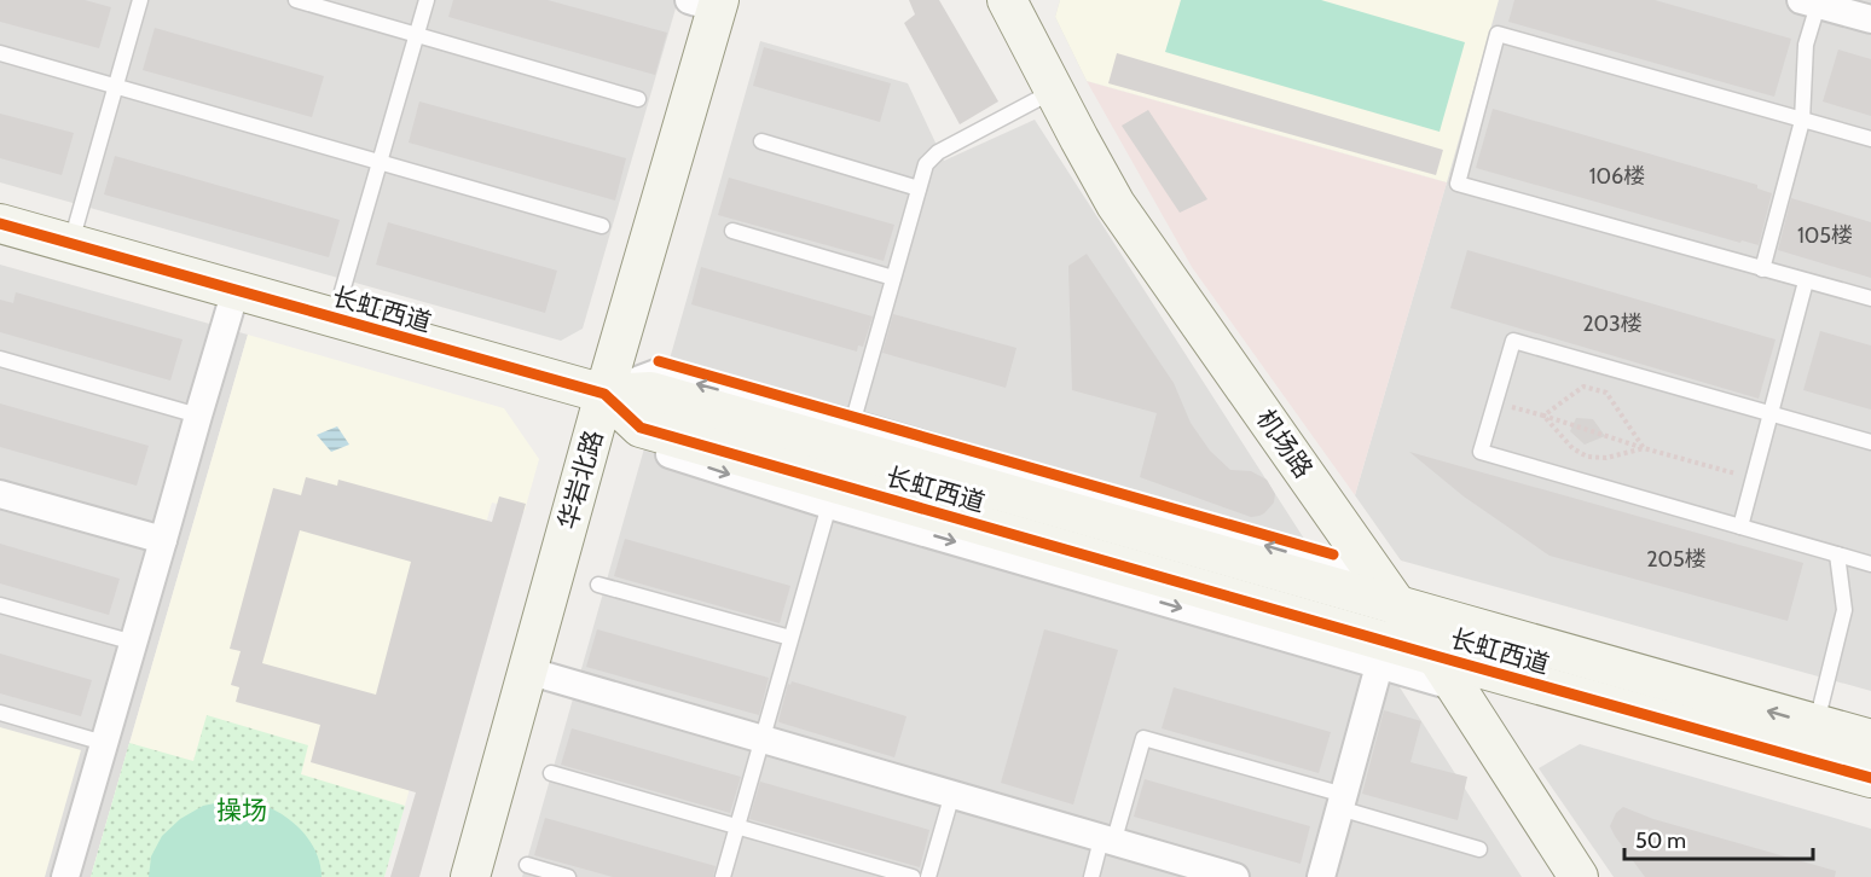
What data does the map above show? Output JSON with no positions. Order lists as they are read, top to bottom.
{
  "streets": {
    "street": ["长虹西道", "机场路", "华岩北路"]
  },
  "crossings": [
    ["长虹西道", "机场路"],
    ["长虹西道", "华岩北路"]
  ],
  "parks": ["操场"],
  "house_numbers": [
    "106楼",
    "105楼",
    "203楼",
    "205楼"
  ],
  "scale_bar": "50 m"
}
